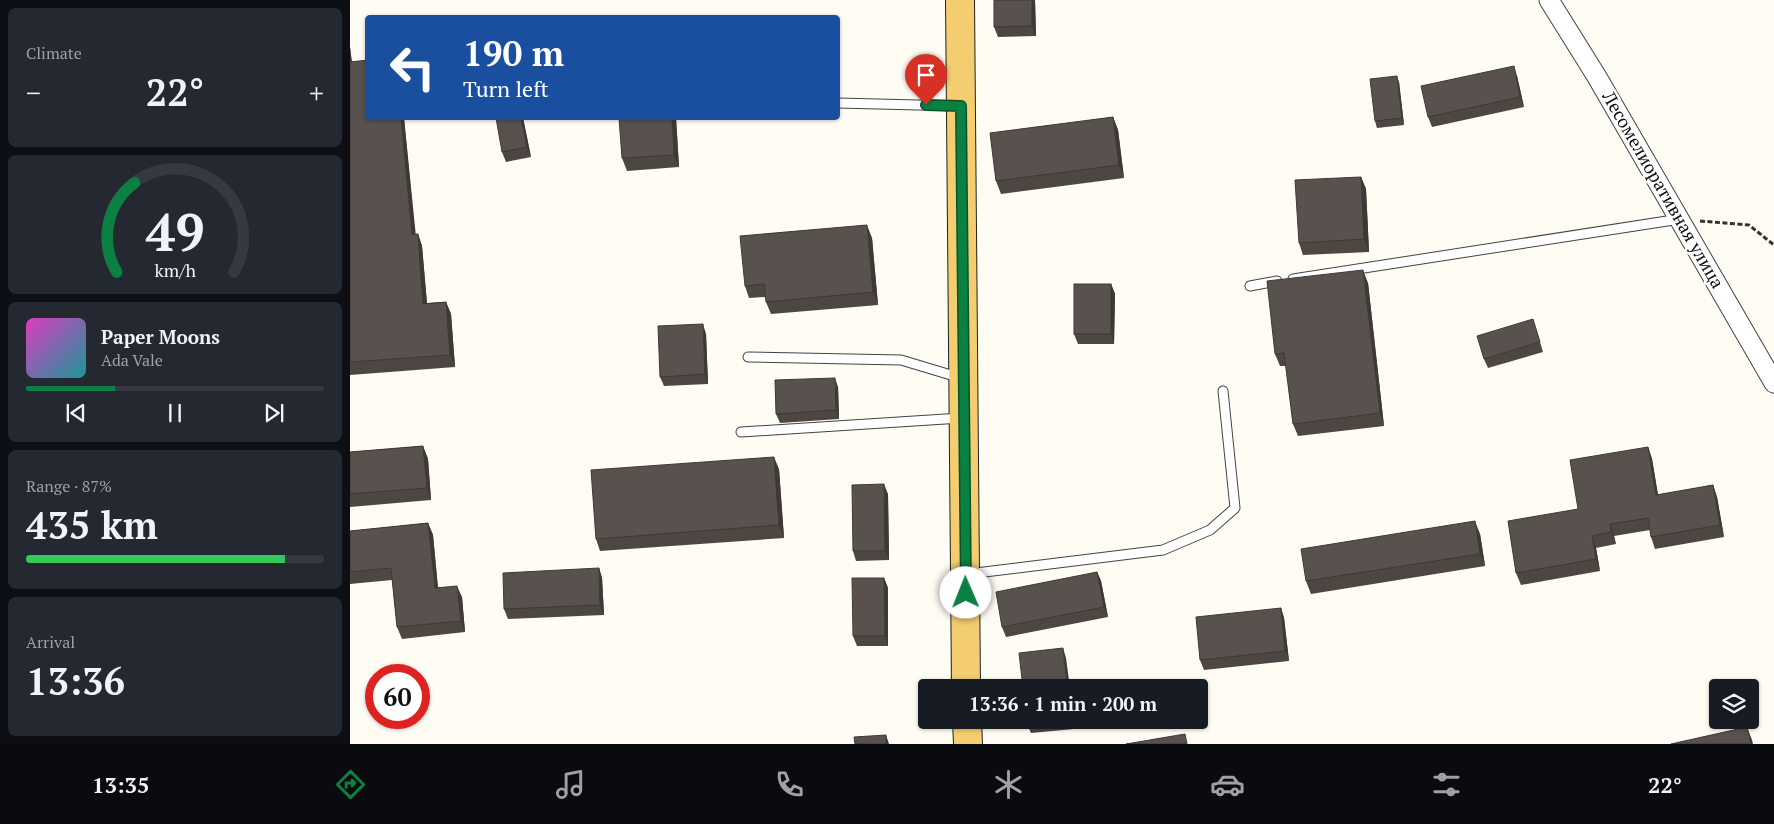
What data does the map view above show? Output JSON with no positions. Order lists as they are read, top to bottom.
{
  "streets": {
    "street": ["Лесомелиоративная улица"]
  },
  "page": {
    "tile": [
      "Climate",
      ["Range · 87%", "435 km"],
      ["Arrival", "13:36"]
    ],
    "turn": ["190 m", "Turn left"],
    "heat": ["−", "22°", "+"],
    "song": ["Paper Moons", "Ada Vale"],
    "limit": "60",
    "trip": "13:36 · 1 min · 200 m",
    "tabs": ["13:35", "22°"],
    "gauge": ["49", "km/h"]
  }
}
